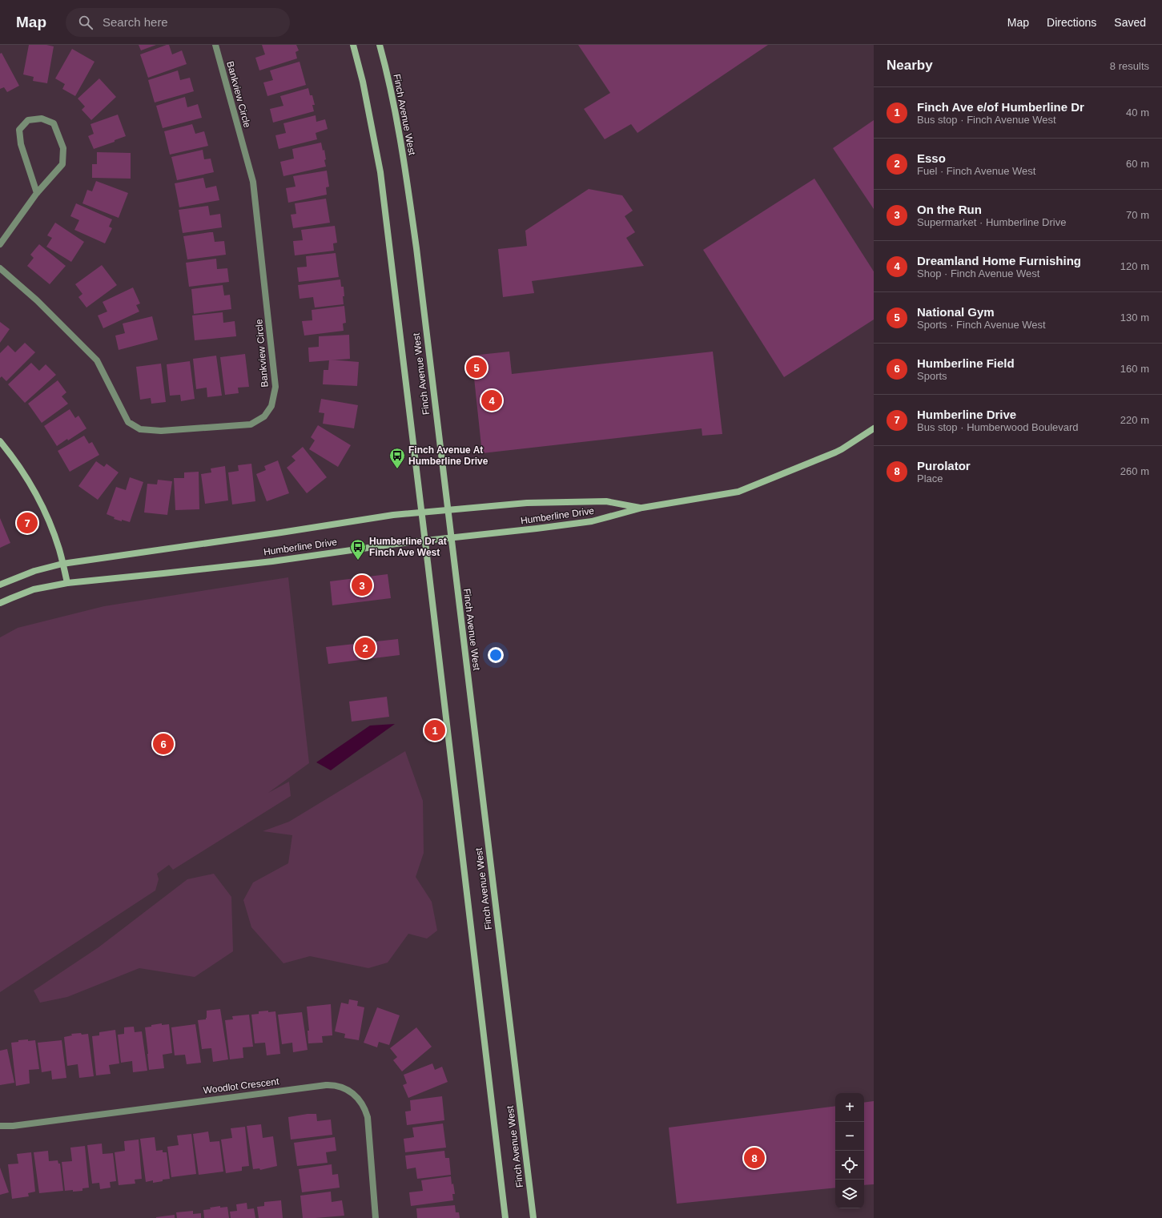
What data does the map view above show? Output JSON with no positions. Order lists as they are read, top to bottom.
{
  "streets": {
    "main road": ["Finch Avenue West", "Humberline Drive"],
    "street": ["Bankview Circle", "Woodlot Crescent"]
  },
  "crossings": [
    ["Finch Avenue West", "Humberline Drive"]
  ],
  "places": {
    "bus stop": ["Finch Avenue At Humberline Drive", "Humberline Dr at Finch Ave West"]
  },
  "page": {
    "header": "Map",
    "search": "Search here",
    "nav": ["Map", "Directions", "Saved"],
    "heading": ["Nearby", "8 results"],
    "list": [
      {
        "mark": "1",
        "name": "Finch Ave e/of Humberline Dr",
        "note": "Bus stop · Finch Avenue West",
        "value": "40 m"
      },
      {
        "mark": "2",
        "name": "Esso",
        "note": "Fuel · Finch Avenue West",
        "value": "60 m"
      },
      {
        "mark": "3",
        "name": "On the Run",
        "note": "Supermarket · Humberline Drive",
        "value": "70 m"
      },
      {
        "mark": "4",
        "name": "Dreamland Home Furnishing",
        "note": "Shop · Finch Avenue West",
        "value": "120 m"
      },
      {
        "mark": "5",
        "name": "National Gym",
        "note": "Sports · Finch Avenue West",
        "value": "130 m"
      },
      {
        "mark": "6",
        "name": "Humberline Field",
        "note": "Sports",
        "value": "160 m"
      },
      {
        "mark": "7",
        "name": "Humberline Drive",
        "note": "Bus stop · Humberwood Boulevard",
        "value": "220 m"
      },
      {
        "mark": "8",
        "name": "Purolator",
        "note": "Place",
        "value": "260 m"
      }
    ],
    "pins": [
      "5",
      "4",
      "7",
      "3",
      "2",
      "1",
      "6",
      "8"
    ],
    "map_buttons": ["+", "−"]
  }
}
